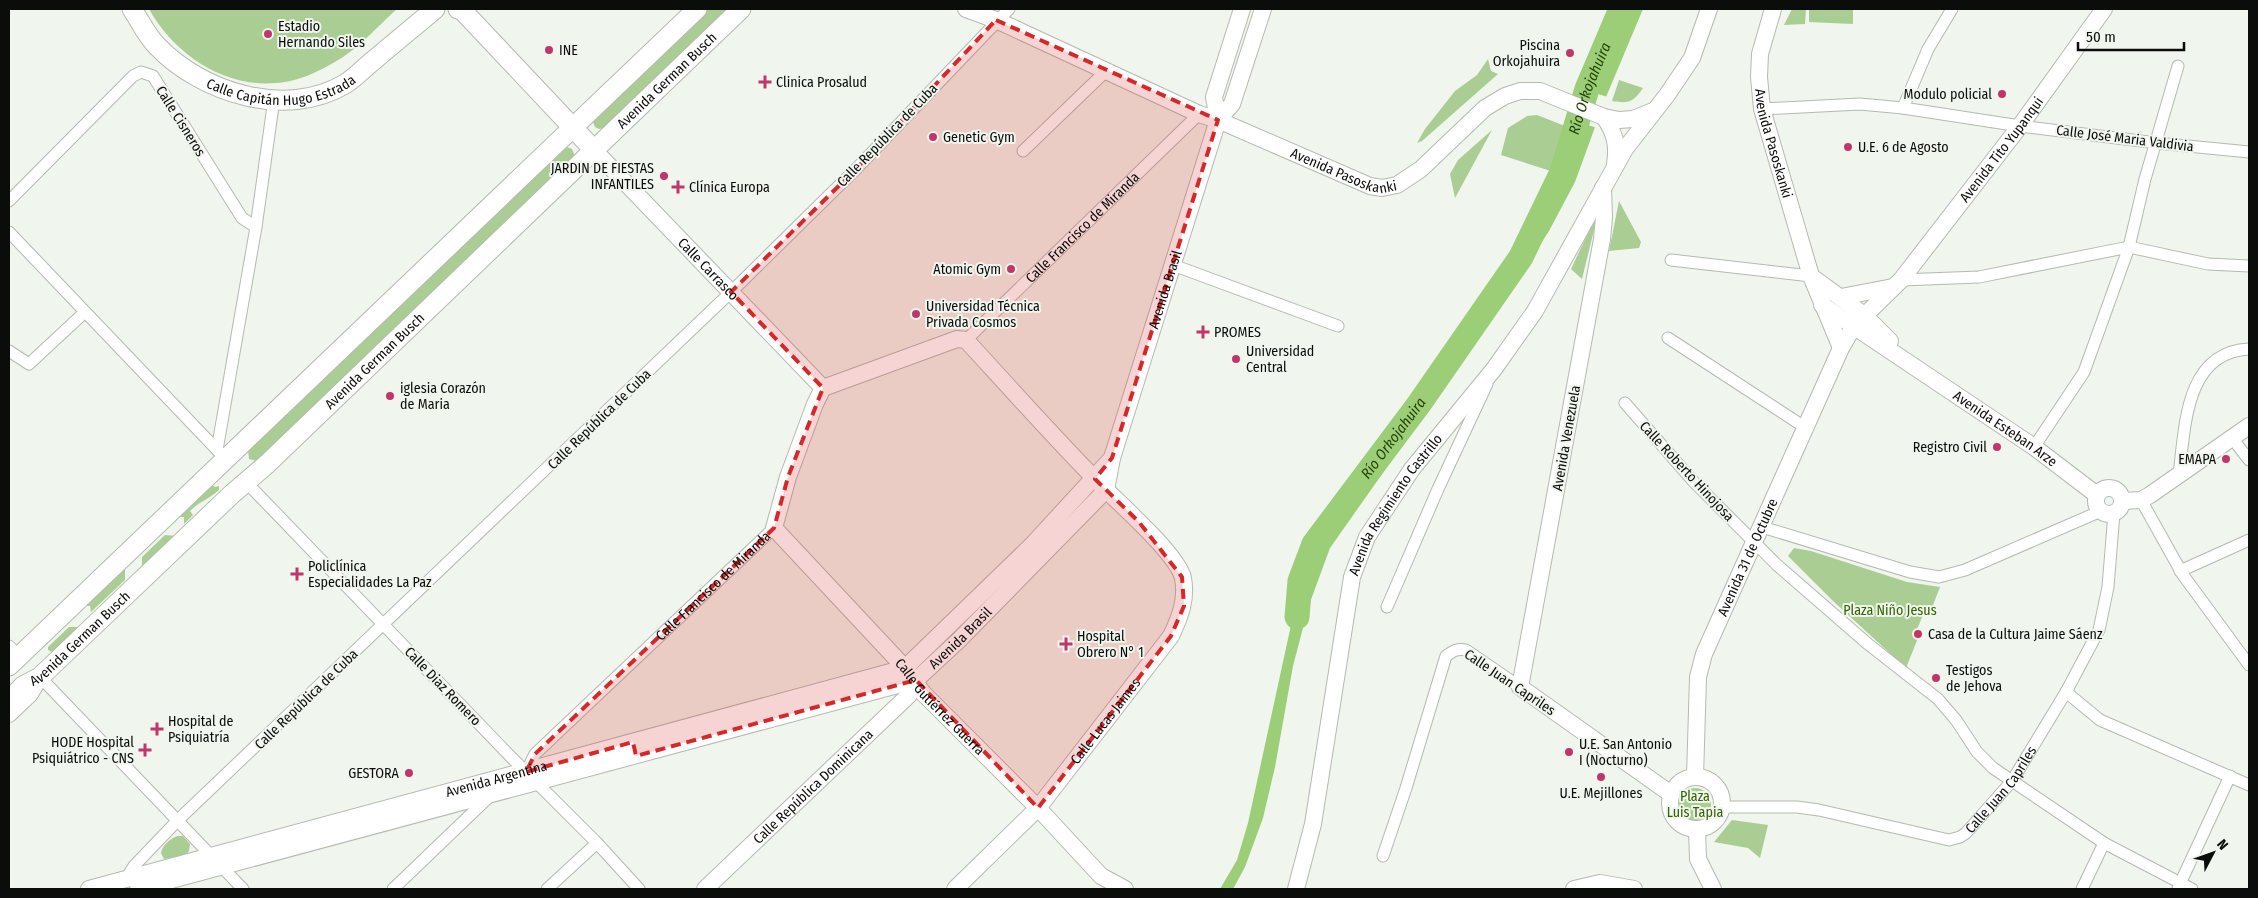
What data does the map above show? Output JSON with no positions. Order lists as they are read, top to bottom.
{
  "streets": {
    "main road": [
      "Calle Capitán Hugo Estrada",
      "Avenida German Busch",
      "Avenida Pasoskanki",
      "Avenida Tito Yupanqui",
      "Calle Francisco de Miranda",
      "Calle Carrasco",
      "Avenida Brasil",
      "Avenida Esteban Arze",
      "Avenida Venezuela",
      "Avenida Regimiento Castrillo",
      "Avenida 31 de Octubre",
      "Calle Juan Capriles",
      "Calle Gutiérrez Guerra",
      "Calle Lucas Jaimes",
      "Avenida Argentina",
      "Calle República Dominicana"
    ],
    "street": [
      "Calle Cisneros",
      "Calle República de Cuba",
      "Calle José Maria Valdivia",
      "Calle Roberto Hinojosa",
      "Calle Diaz Romero"
    ]
  },
  "crossings": [
    ["Avenida German Busch", "Calle Carrasco"],
    ["Avenida German Busch", "Calle Diaz Romero"],
    ["Calle República de Cuba", "Avenida Pasoskanki"],
    ["Calle República de Cuba", "Calle Carrasco"],
    ["Calle República de Cuba", "Calle Diaz Romero"],
    ["Calle República de Cuba", "Avenida Argentina"],
    ["Calle José Maria Valdivia", "Avenida Pasoskanki"],
    ["Calle José Maria Valdivia", "Avenida Tito Yupanqui"],
    ["Avenida Pasoskanki", "Calle Francisco de Miranda"],
    ["Avenida Pasoskanki", "Avenida Brasil"],
    ["Avenida Pasoskanki", "Avenida Esteban Arze"],
    ["Avenida Pasoskanki", "Avenida Regimiento Castrillo"],
    ["Avenida Tito Yupanqui", "Avenida Esteban Arze"],
    ["Avenida Tito Yupanqui", "Avenida 31 de Octubre"],
    ["Calle Francisco de Miranda", "Calle Carrasco"],
    ["Calle Francisco de Miranda", "Calle Diaz Romero"],
    ["Calle Francisco de Miranda", "Calle Gutiérrez Guerra"],
    ["Calle Francisco de Miranda", "Avenida Argentina"],
    ["Avenida Brasil", "Calle Gutiérrez Guerra"],
    ["Avenida Brasil", "Calle Lucas Jaimes"],
    ["Avenida Brasil", "Avenida Argentina"],
    ["Avenida Brasil", "Calle República Dominicana"],
    ["Avenida Esteban Arze", "Avenida 31 de Octubre"],
    ["Avenida Esteban Arze", "Calle Juan Capriles"],
    ["Avenida Venezuela", "Avenida Regimiento Castrillo"],
    ["Avenida Venezuela", "Calle Juan Capriles"],
    ["Calle Roberto Hinojosa", "Avenida 31 de Octubre"],
    ["Calle Roberto Hinojosa", "Calle Juan Capriles"],
    ["Avenida 31 de Octubre", "Calle Juan Capriles"],
    ["Calle Diaz Romero", "Avenida Argentina"],
    ["Calle Gutiérrez Guerra", "Calle Lucas Jaimes"],
    ["Calle Gutiérrez Guerra", "Avenida Argentina"],
    ["Calle Gutiérrez Guerra", "Calle República Dominicana"],
    ["Avenida Argentina", "Calle República Dominicana"]
  ],
  "water": ["Río Orkojahuira"],
  "parks": ["Plaza Niño Jesus", "Plaza Luis Tapia"],
  "places": {
    "other": [
      "Estadio Hernando Siles",
      "INE",
      "Piscina Orkojahuira",
      "Modulo policial",
      "Genetic Gym",
      "U.E. 6 de Agosto",
      "JARDIN DE FIESTAS INFANTILES",
      "Atomic Gym",
      "Universidad Técnica Privada Cosmos",
      "Universidad Central",
      "iglesia Corazón de Maria",
      "Registro Civil",
      "EMAPA",
      "Casa de la Cultura Jaime Sáenz",
      "Testigos de Jehova",
      "U.E. San Antonio I (Nocturno)",
      "GESTORA",
      "U.E. Mejillones"
    ],
    "health": [
      "Clinica Prosalud",
      "Clínica Europa",
      "PROMES",
      "Policlínica Especialidades La Paz",
      "Hospital Obrero N° 1",
      "Hospital de Psiquiatría",
      "HODE Hospital Psiquiátrico - CNS"
    ]
  },
  "scale_bar": "50 m",
  "north": "top right"
}
